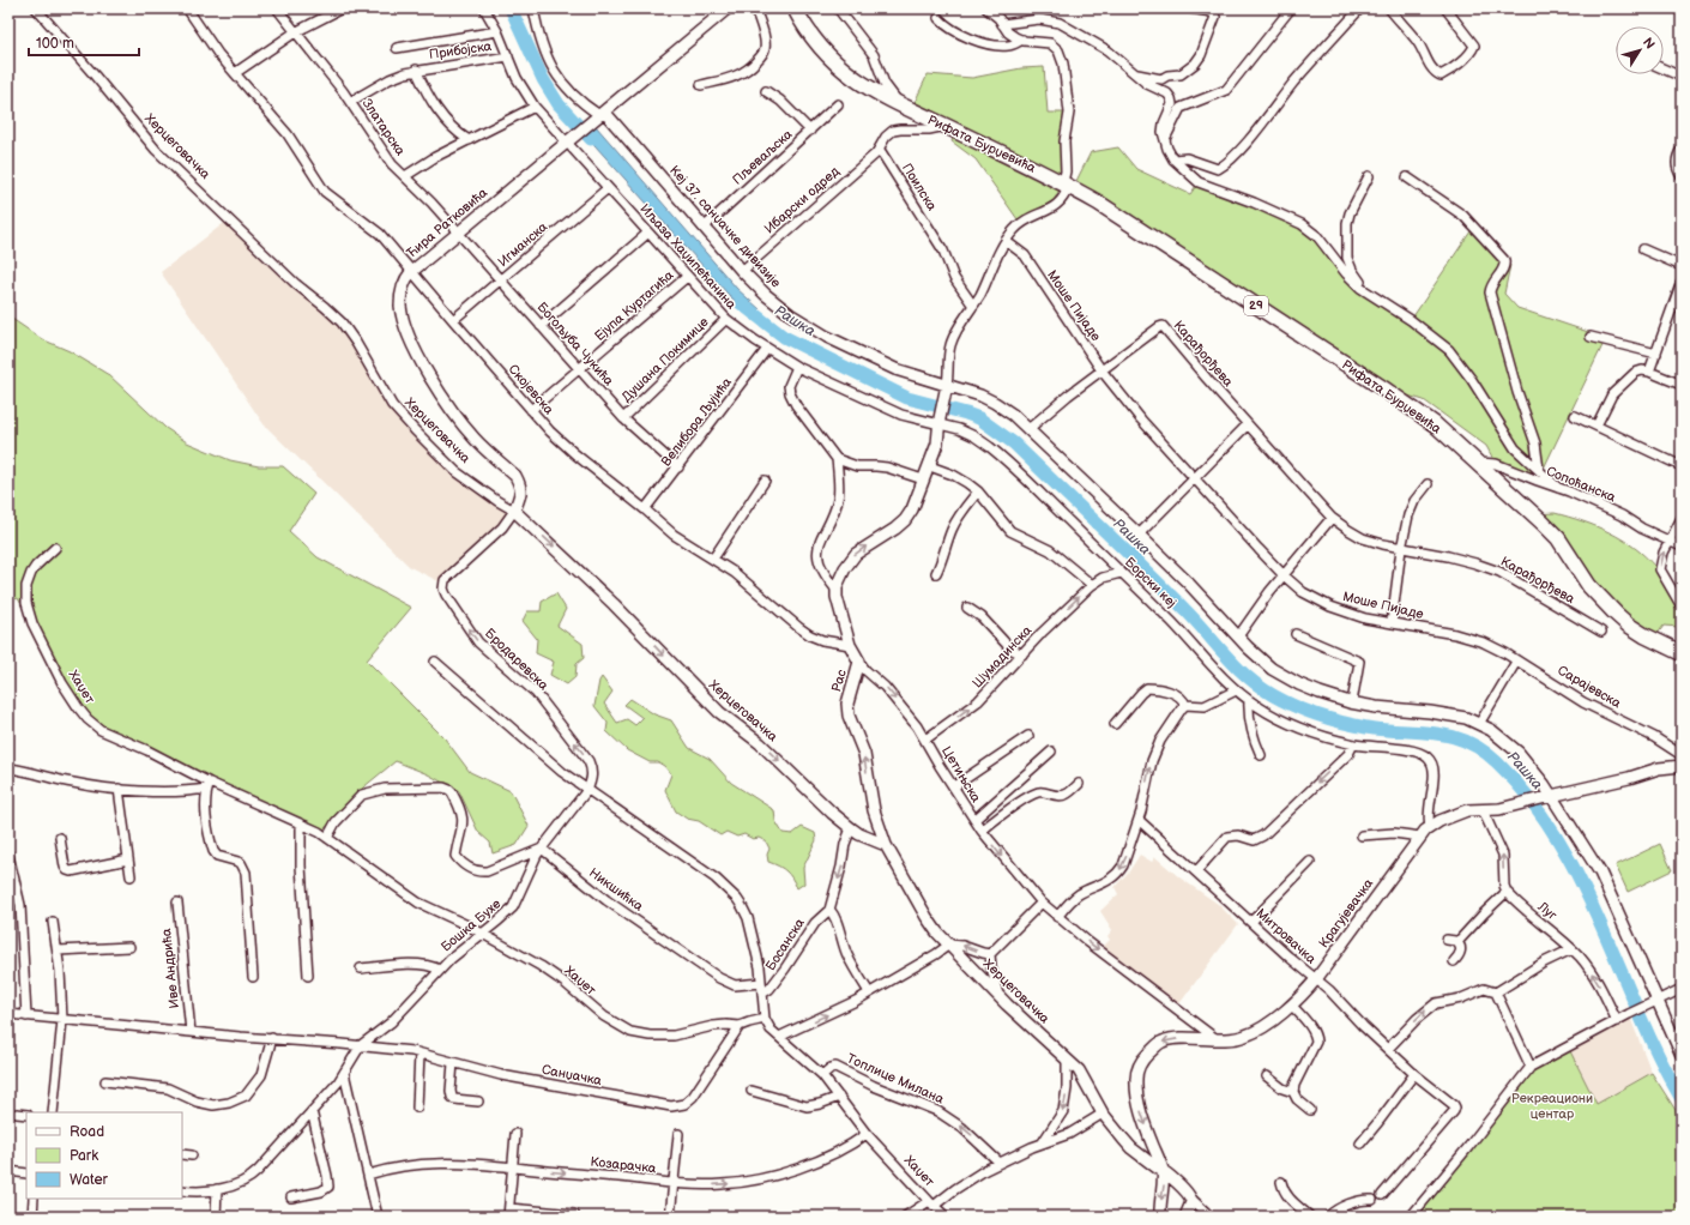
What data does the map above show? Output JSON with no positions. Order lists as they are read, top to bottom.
{
  "streets": {
    "main road": ["Рифата Бурџевића", "29"],
    "street": [
      "Прибојска",
      "Златарска",
      "Херцеговачка",
      "Пљеваљска",
      "Поилска",
      "Ибарски одред",
      "Ћира Ратковића",
      "Кеј 37. санџачке дивизије",
      "Игманска",
      "Иљаза Хаџипећанина",
      "Ејупа Куртагића",
      "Моше Пијаде",
      "Богољуба Чукића",
      "Карађорђева",
      "Душана Покимице",
      "Скојевска",
      "Велибора Љујића",
      "Сопоћанска",
      "Борски кеј",
      "Шумадинска",
      "Бродаревска",
      "Рас",
      "Хаџет",
      "Сарајевска",
      "Цетињска",
      "Никшићка",
      "Луг",
      "Крагујевачка",
      "Бошка Бухе",
      "Митровачка",
      "Босанска",
      "Иве Андрића",
      "Санџачка",
      "Топлице Милана",
      "Козарачка"
    ]
  },
  "crossings": [
    ["Прибојска", "Златарска"],
    ["Прибојска", "Ћира Ратковића"],
    ["Прибојска", "Иљаза Хаџипећанина"],
    ["Златарска", "Ћира Ратковића"],
    ["Златарска", "Богољуба Чукића"],
    ["Рифата Бурџевића", "Сопоћанска"],
    ["Херцеговачка", "Ћира Ратковића"],
    ["Херцеговачка", "Бродаревска"],
    ["Херцеговачка", "Рас"],
    ["Херцеговачка", "Крагујевачка"],
    ["Херцеговачка", "Босанска"],
    ["Пљеваљска", "Кеј 37. санџачке дивизије"],
    ["Поилска", "Ибарски одред"],
    ["Ибарски одред", "Кеј 37. санџачке дивизије"],
    ["Ћира Ратковића", "Кеј 37. санџачке дивизије"],
    ["Ћира Ратковића", "Иљаза Хаџипећанина"],
    ["Ћира Ратковића", "Богољуба Чукића"],
    ["Ћира Ратковића", "Скојевска"],
    ["Ћира Ратковића", "Бродаревска"],
    ["Кеј 37. санџачке дивизије", "Крагујевачка"],
    ["Игманска", "Иљаза Хаџипећанина"],
    ["Игманска", "Богољуба Чукића"],
    ["Игманска", "Скојевска"],
    ["Иљаза Хаџипећанина", "Ејупа Куртагића"],
    ["Иљаза Хаџипећанина", "Душана Покимице"],
    ["Иљаза Хаџипећанина", "Велибора Љујића"],
    ["Иљаза Хаџипећанина", "Борски кеј"],
    ["Ејупа Куртагића", "Богољуба Чукића"],
    ["Ејупа Куртагића", "Скојевска"],
    ["Моше Пијаде", "Карађорђева"],
    ["Моше Пијаде", "Сарајевска"],
    ["Богољуба Чукића", "Душана Покимице"],
    ["Богољуба Чукића", "Велибора Љујића"],
    ["Скојевска", "Велибора Љујића"],
    ["Борски кеј", "Шумадинска"],
    ["Борски кеј", "Крагујевачка"],
    ["Шумадинска", "Цетињска"],
    ["Рас", "Цетињска"],
    ["Хаџет", "Бошка Бухе"],
    ["Хаџет", "Санџачка"],
    ["Хаџет", "Топлице Милана"],
    ["Хаџет", "Козарачка"],
    ["Цетињска", "Крагујевачка"],
    ["Никшићка", "Бошка Бухе"],
    ["Крагујевачка", "Митровачка"],
    ["Бошка Бухе", "Санџачка"]
  ],
  "one_way": [
    "Рас",
    "Цетињска",
    "Луг",
    "Босанска",
    "Топлице Милана"
  ],
  "water": ["Рашка"],
  "parks": ["Рекреациони центар"],
  "legend": ["Road", "Park", "Water"],
  "scale_bar": "100 m",
  "north": "top right"
}
